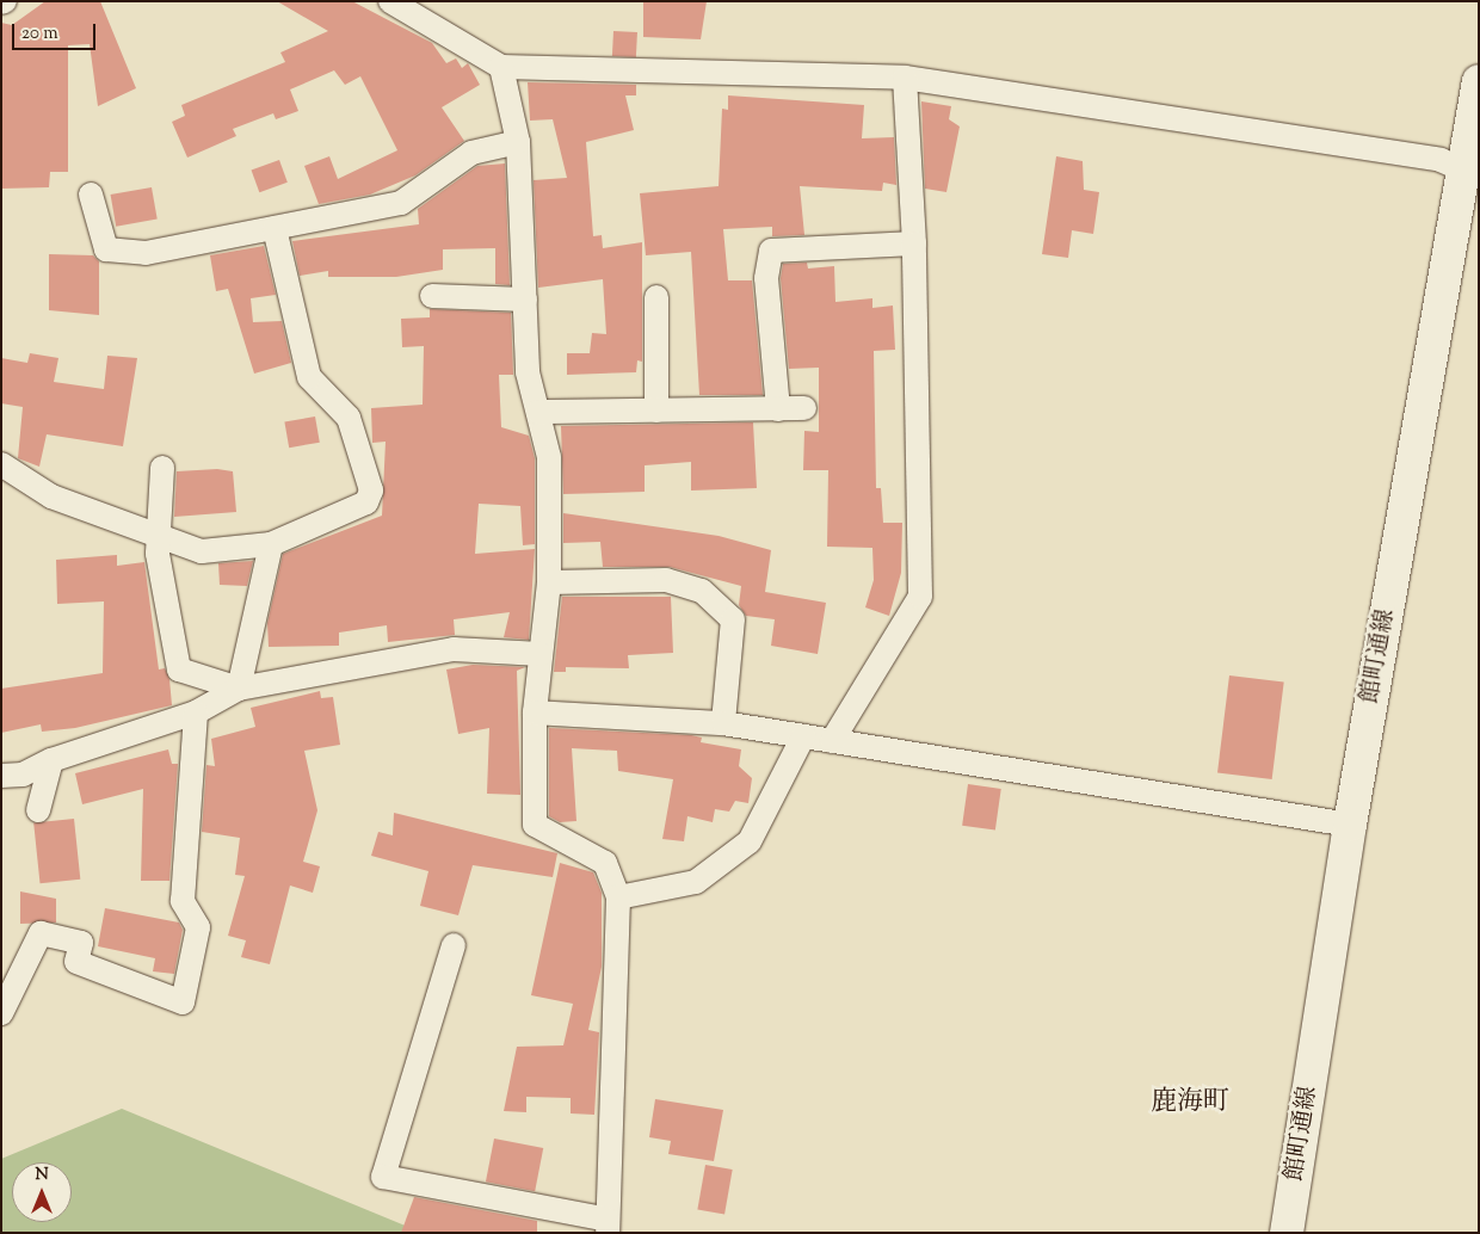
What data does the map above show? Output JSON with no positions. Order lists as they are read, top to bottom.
{
  "streets": {
    "main road": ["館町通線"]
  },
  "districts": ["鹿海町"],
  "scale_bar": "20 m",
  "north": "top"
}
